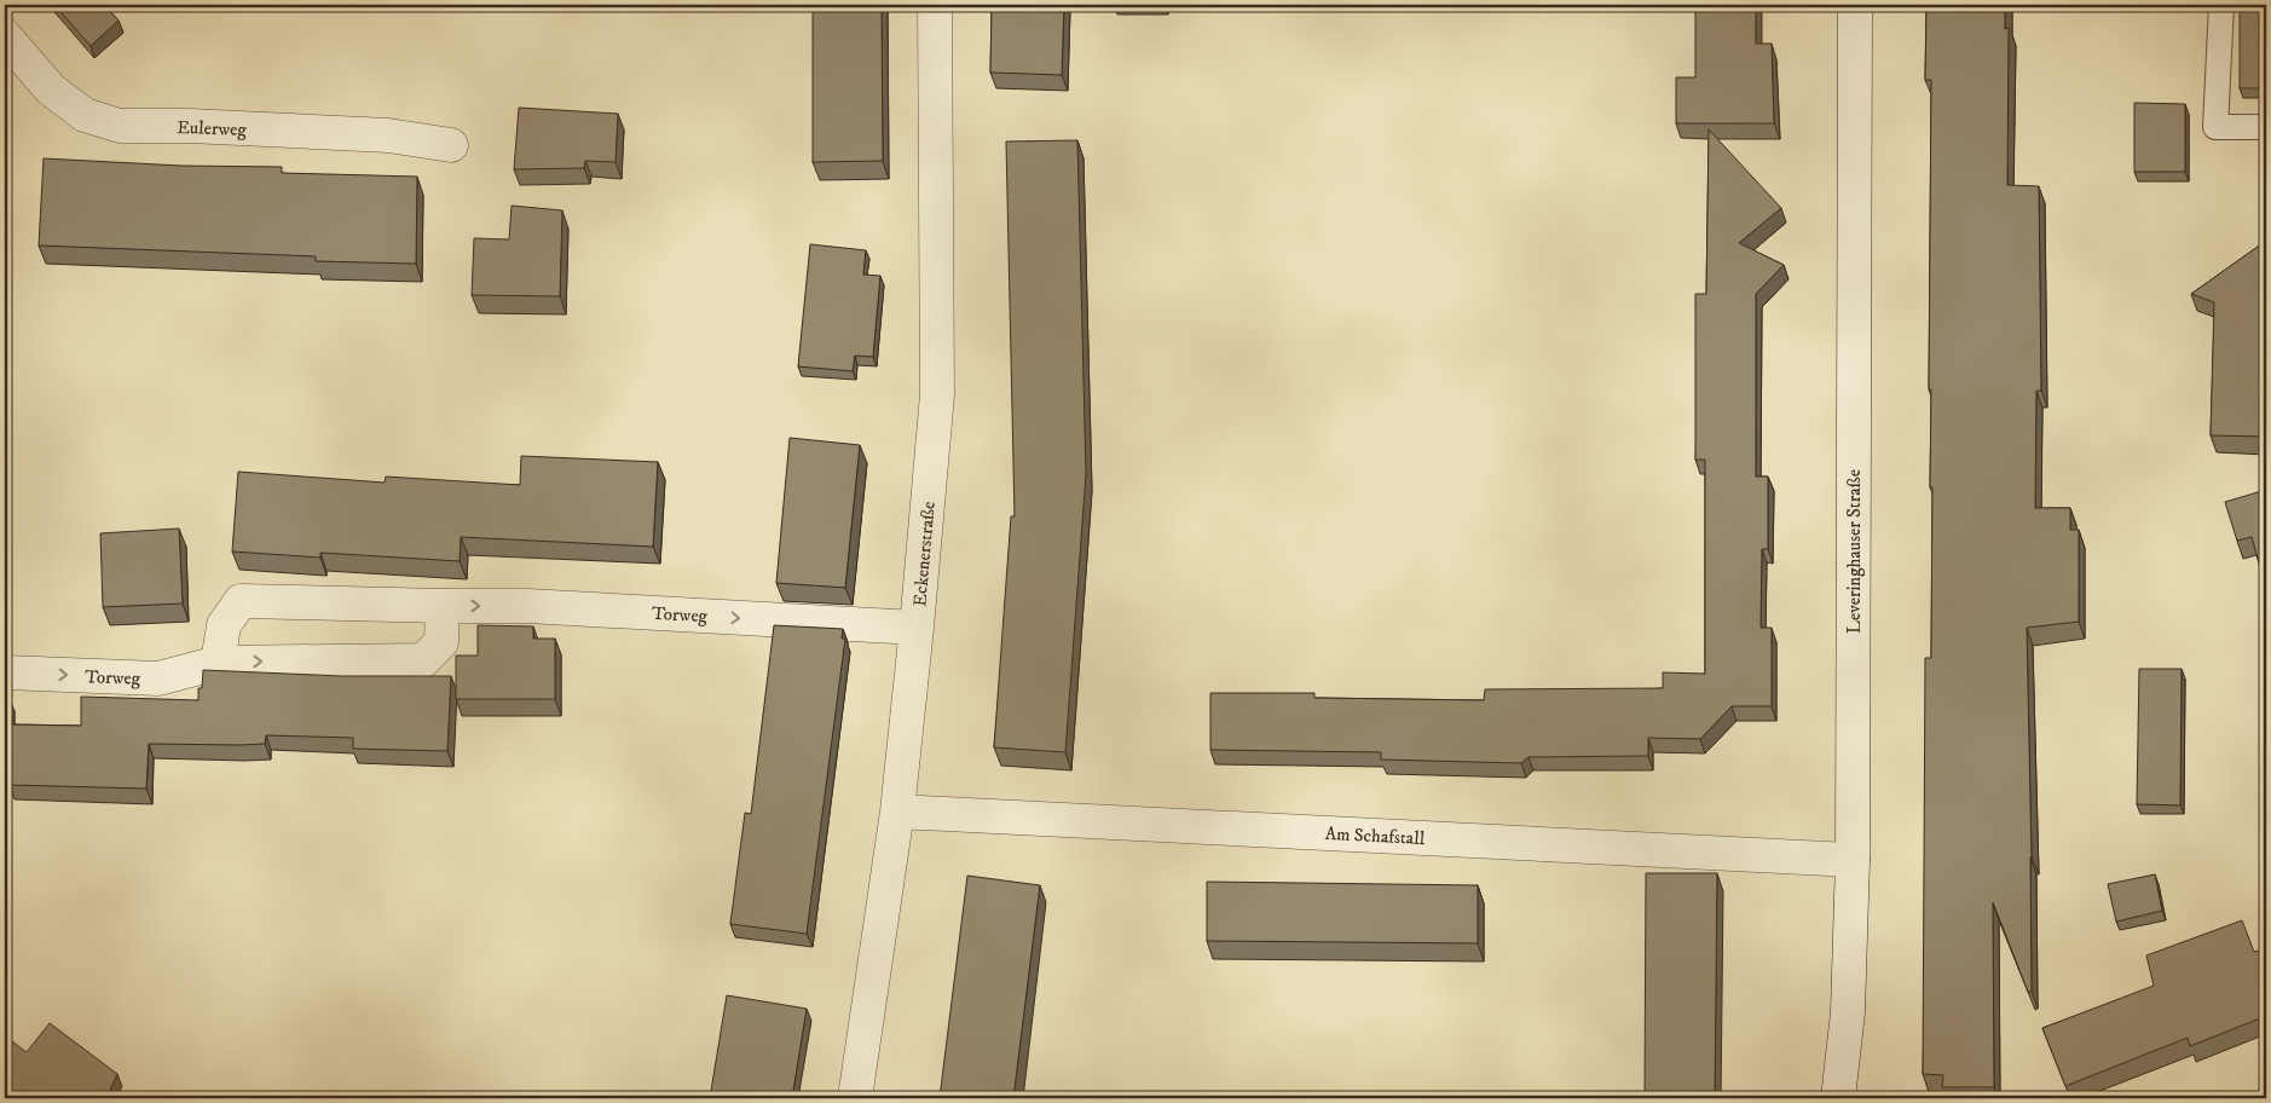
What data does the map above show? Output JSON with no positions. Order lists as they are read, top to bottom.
{
  "streets": {
    "street": [
      "Eulerweg",
      "Leveringhauser Straße",
      "Eckenerstraße",
      "Torweg",
      "Am Schafstall"
    ]
  },
  "crossings": [
    ["Leveringhauser Straße", "Am Schafstall"],
    ["Eckenerstraße", "Torweg"],
    ["Eckenerstraße", "Am Schafstall"]
  ],
  "one_way": ["Torweg"]
}
